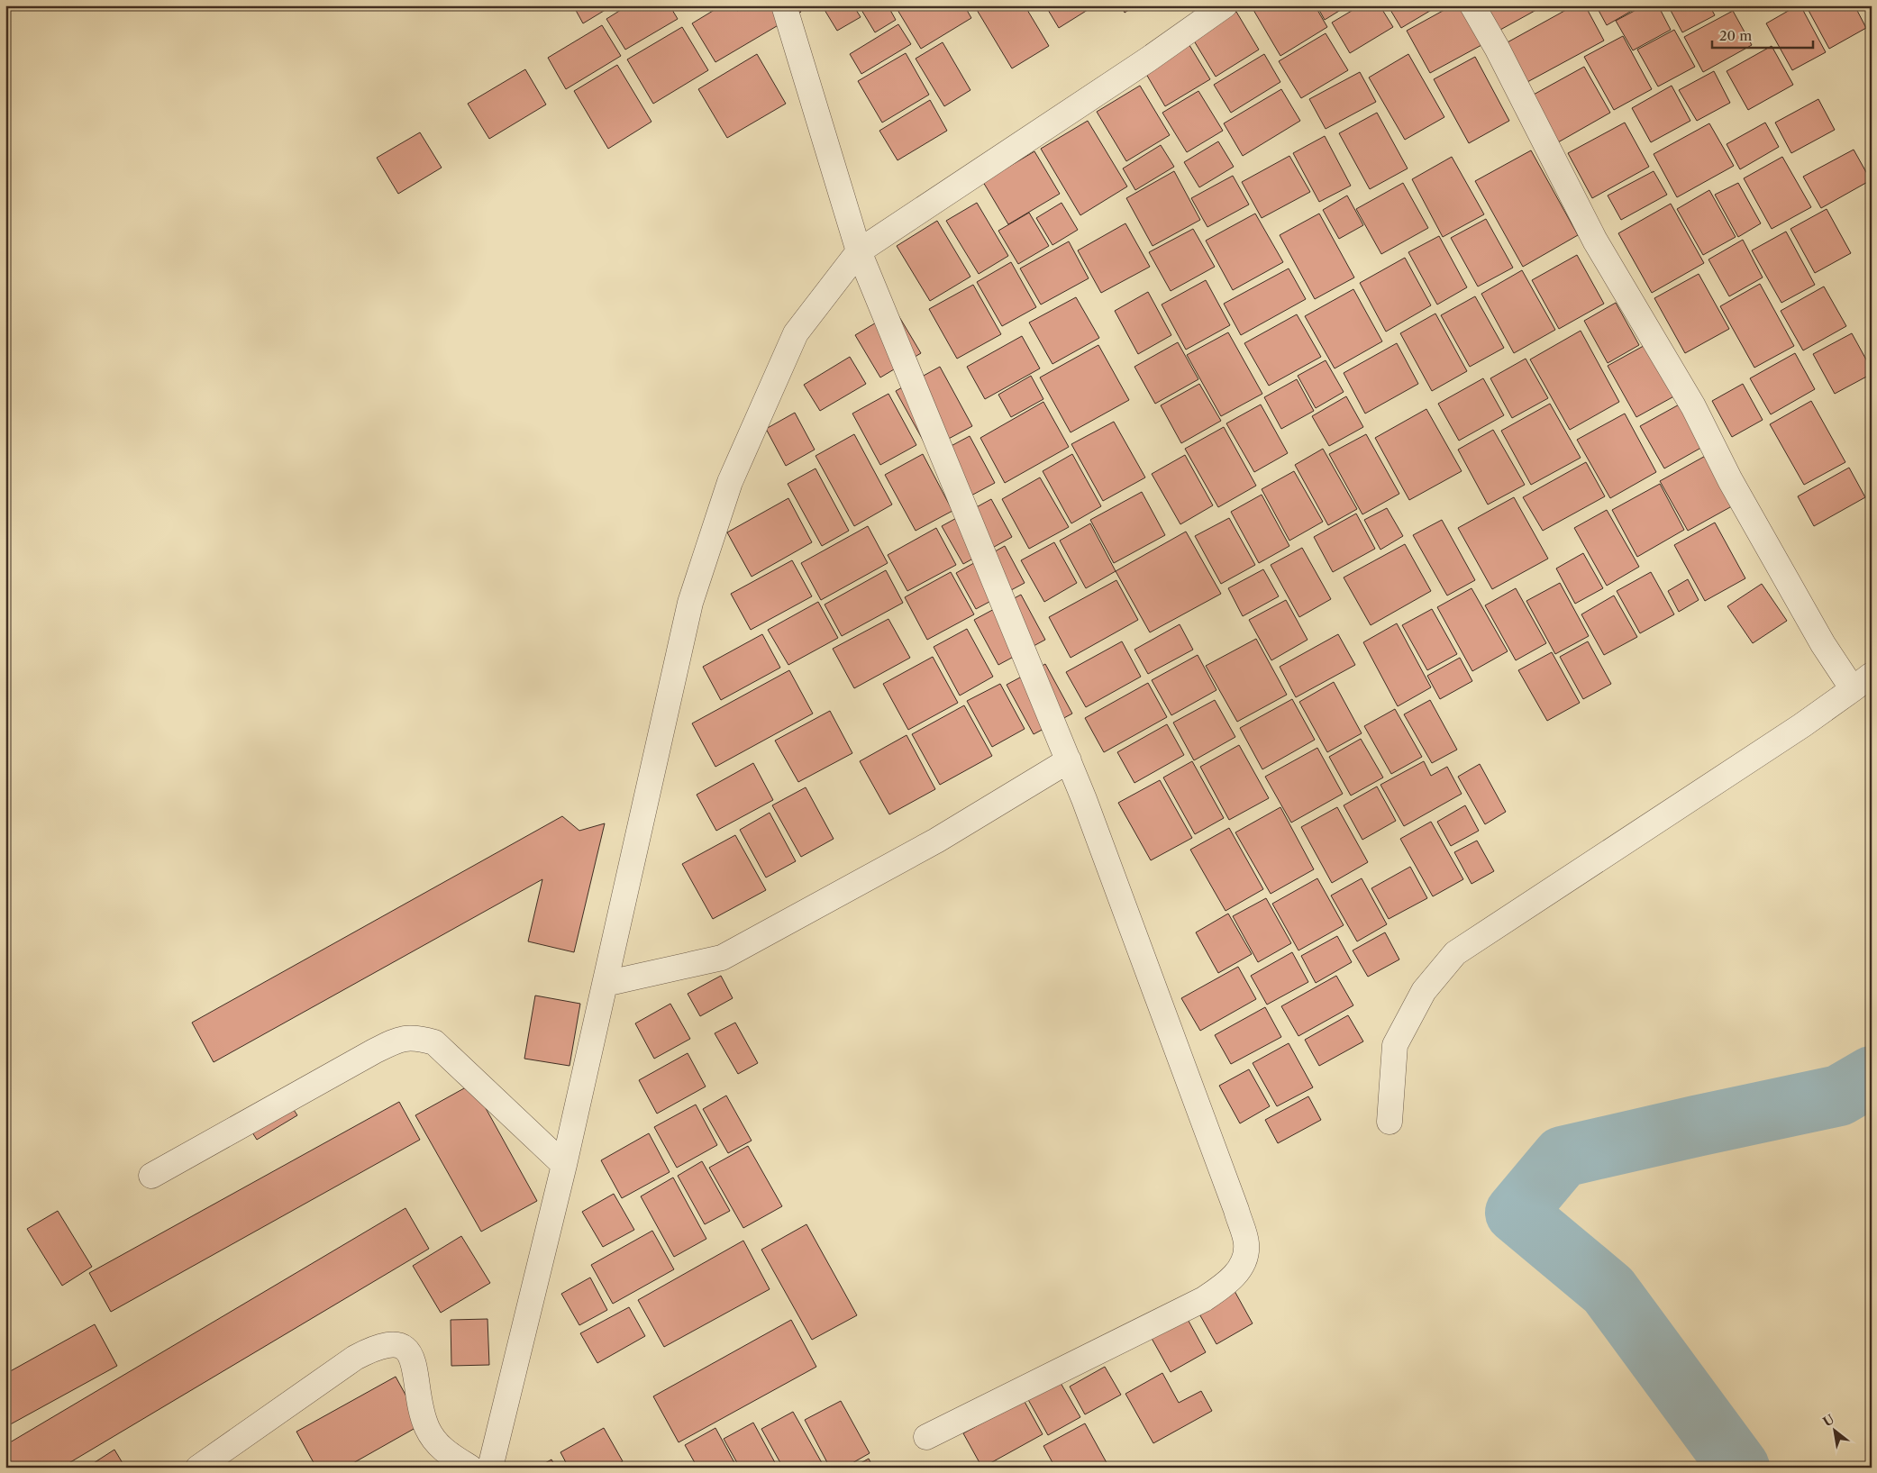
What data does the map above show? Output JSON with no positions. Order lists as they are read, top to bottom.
{
  "scale_bar": "20 m",
  "north": "top left"
}
